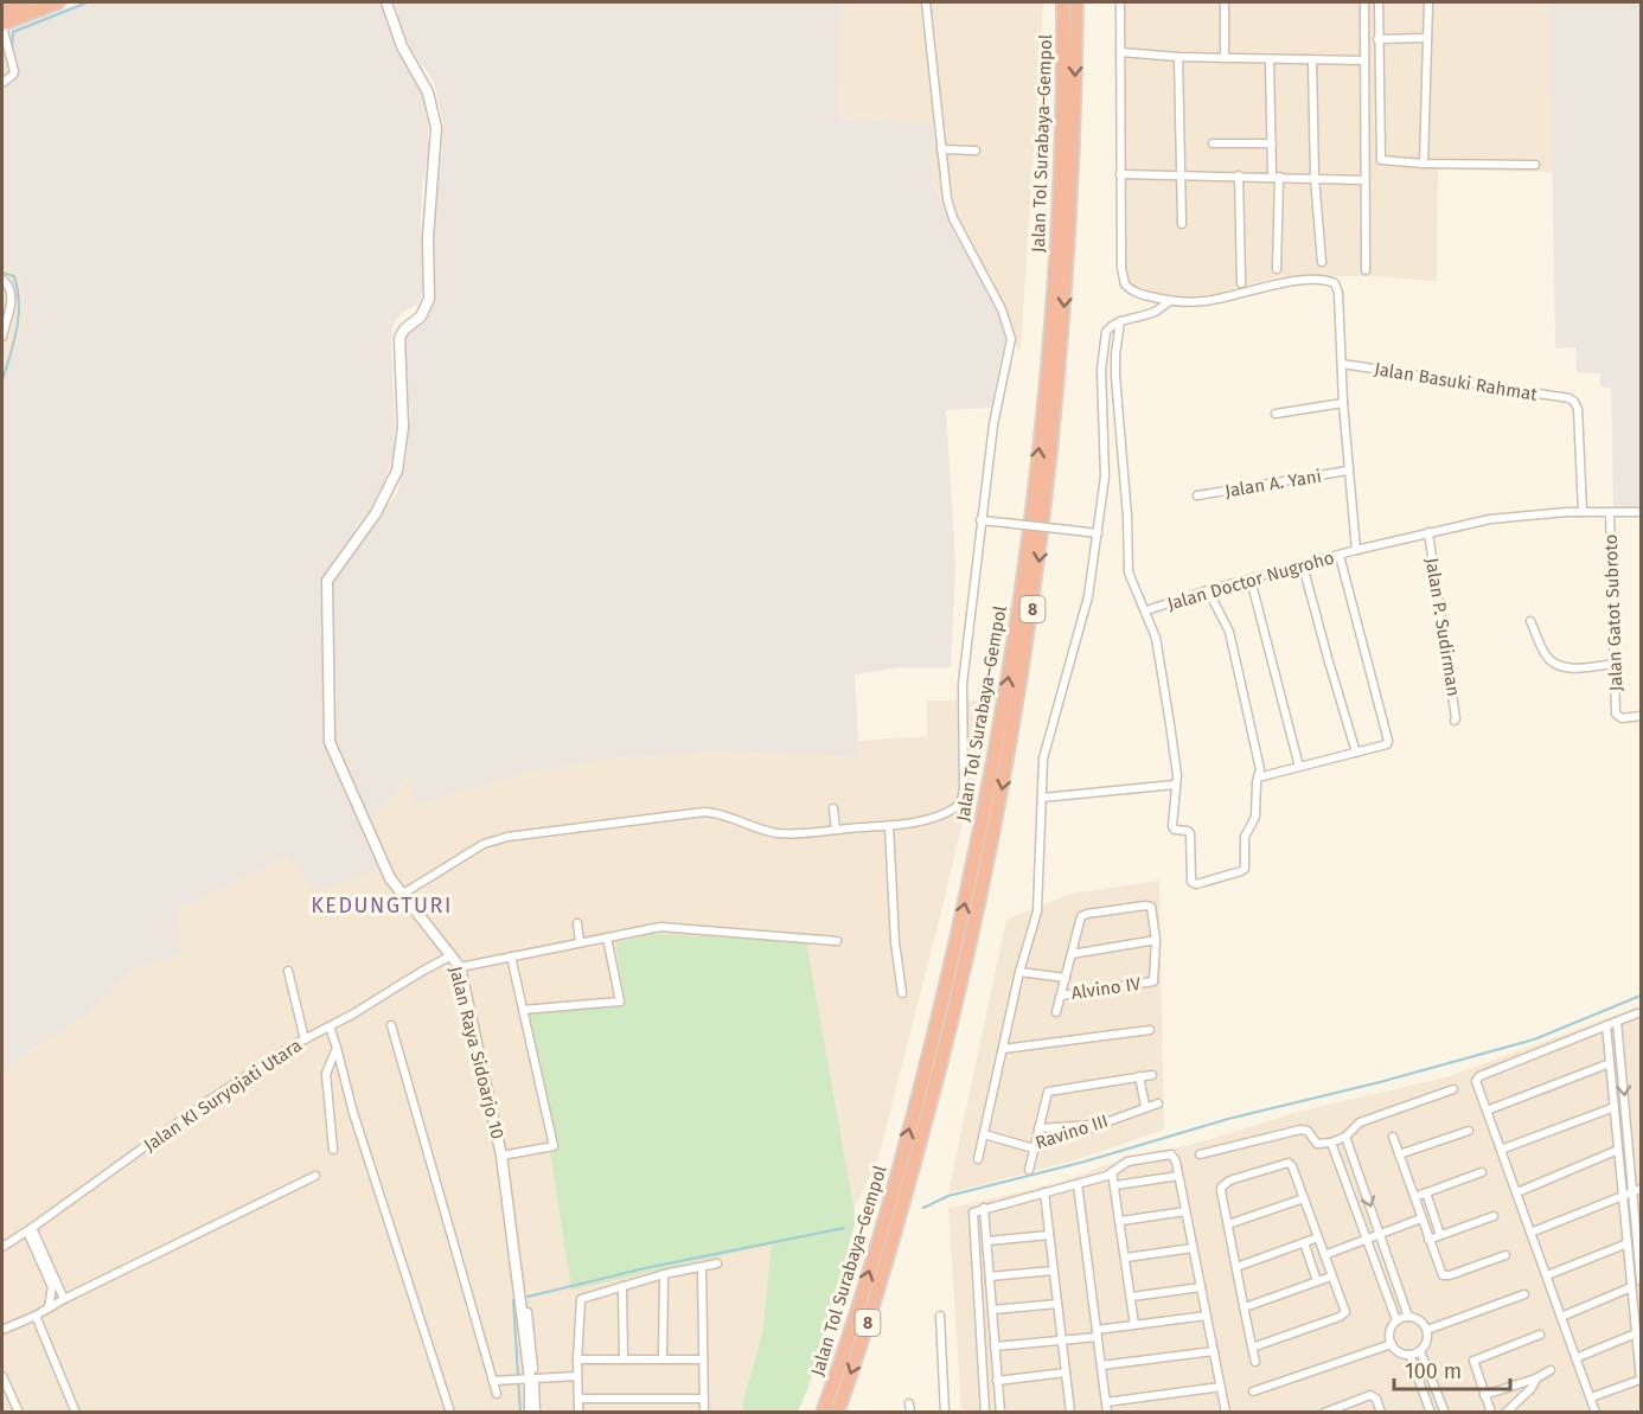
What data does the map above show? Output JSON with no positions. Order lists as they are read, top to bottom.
{
  "streets": {
    "highway": ["Jalan Tol Surabaya–Gempol", "8"],
    "street": [
      "Jalan Basuki Rahmat",
      "Jalan A. Yani",
      "Jalan Doctor Nugroho",
      "Jalan Gatot Subroto",
      "Jalan P. Sudirman",
      "Alvino IV",
      "Jalan Raya Sidoarjo 10",
      "Jalan KI Suryojati Utara",
      "Ravino III"
    ]
  },
  "crossings": [
    ["Jalan Basuki Rahmat", "Jalan Doctor Nugroho"],
    ["Jalan Doctor Nugroho", "Jalan Gatot Subroto"],
    ["Jalan Doctor Nugroho", "Jalan P. Sudirman"],
    ["Jalan Raya Sidoarjo 10", "Jalan KI Suryojati Utara"]
  ],
  "districts": ["KEDUNGTURI"],
  "scale_bar": "100 m"
}
